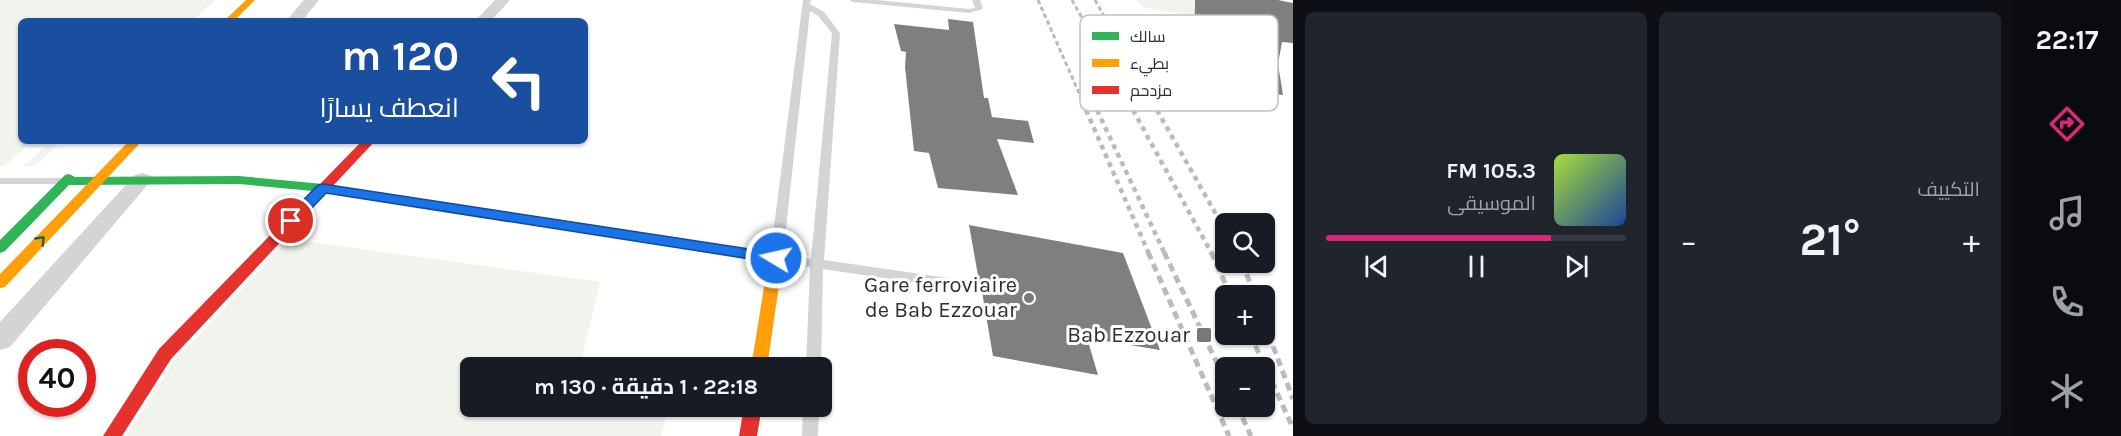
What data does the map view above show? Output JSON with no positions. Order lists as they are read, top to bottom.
{
  "places": {
    "other": ["Gare ferroviaire de Bab Ezzouar"],
    "transit": ["Bab Ezzouar"]
  },
  "legend": ["سالك", "بطيء", "مزدحم"],
  "page": {
    "tabs": "22:17",
    "tile": "التكييف",
    "turn": ["120 m", "انعطف يسارًا"],
    "song": ["105.3 FM", "الموسيقى"],
    "map_buttons": ["+", "−"],
    "heat": ["−", "21°", "+"],
    "limit": "40",
    "trip": "22:18 · 1 دقيقة · 130 m"
  }
}
